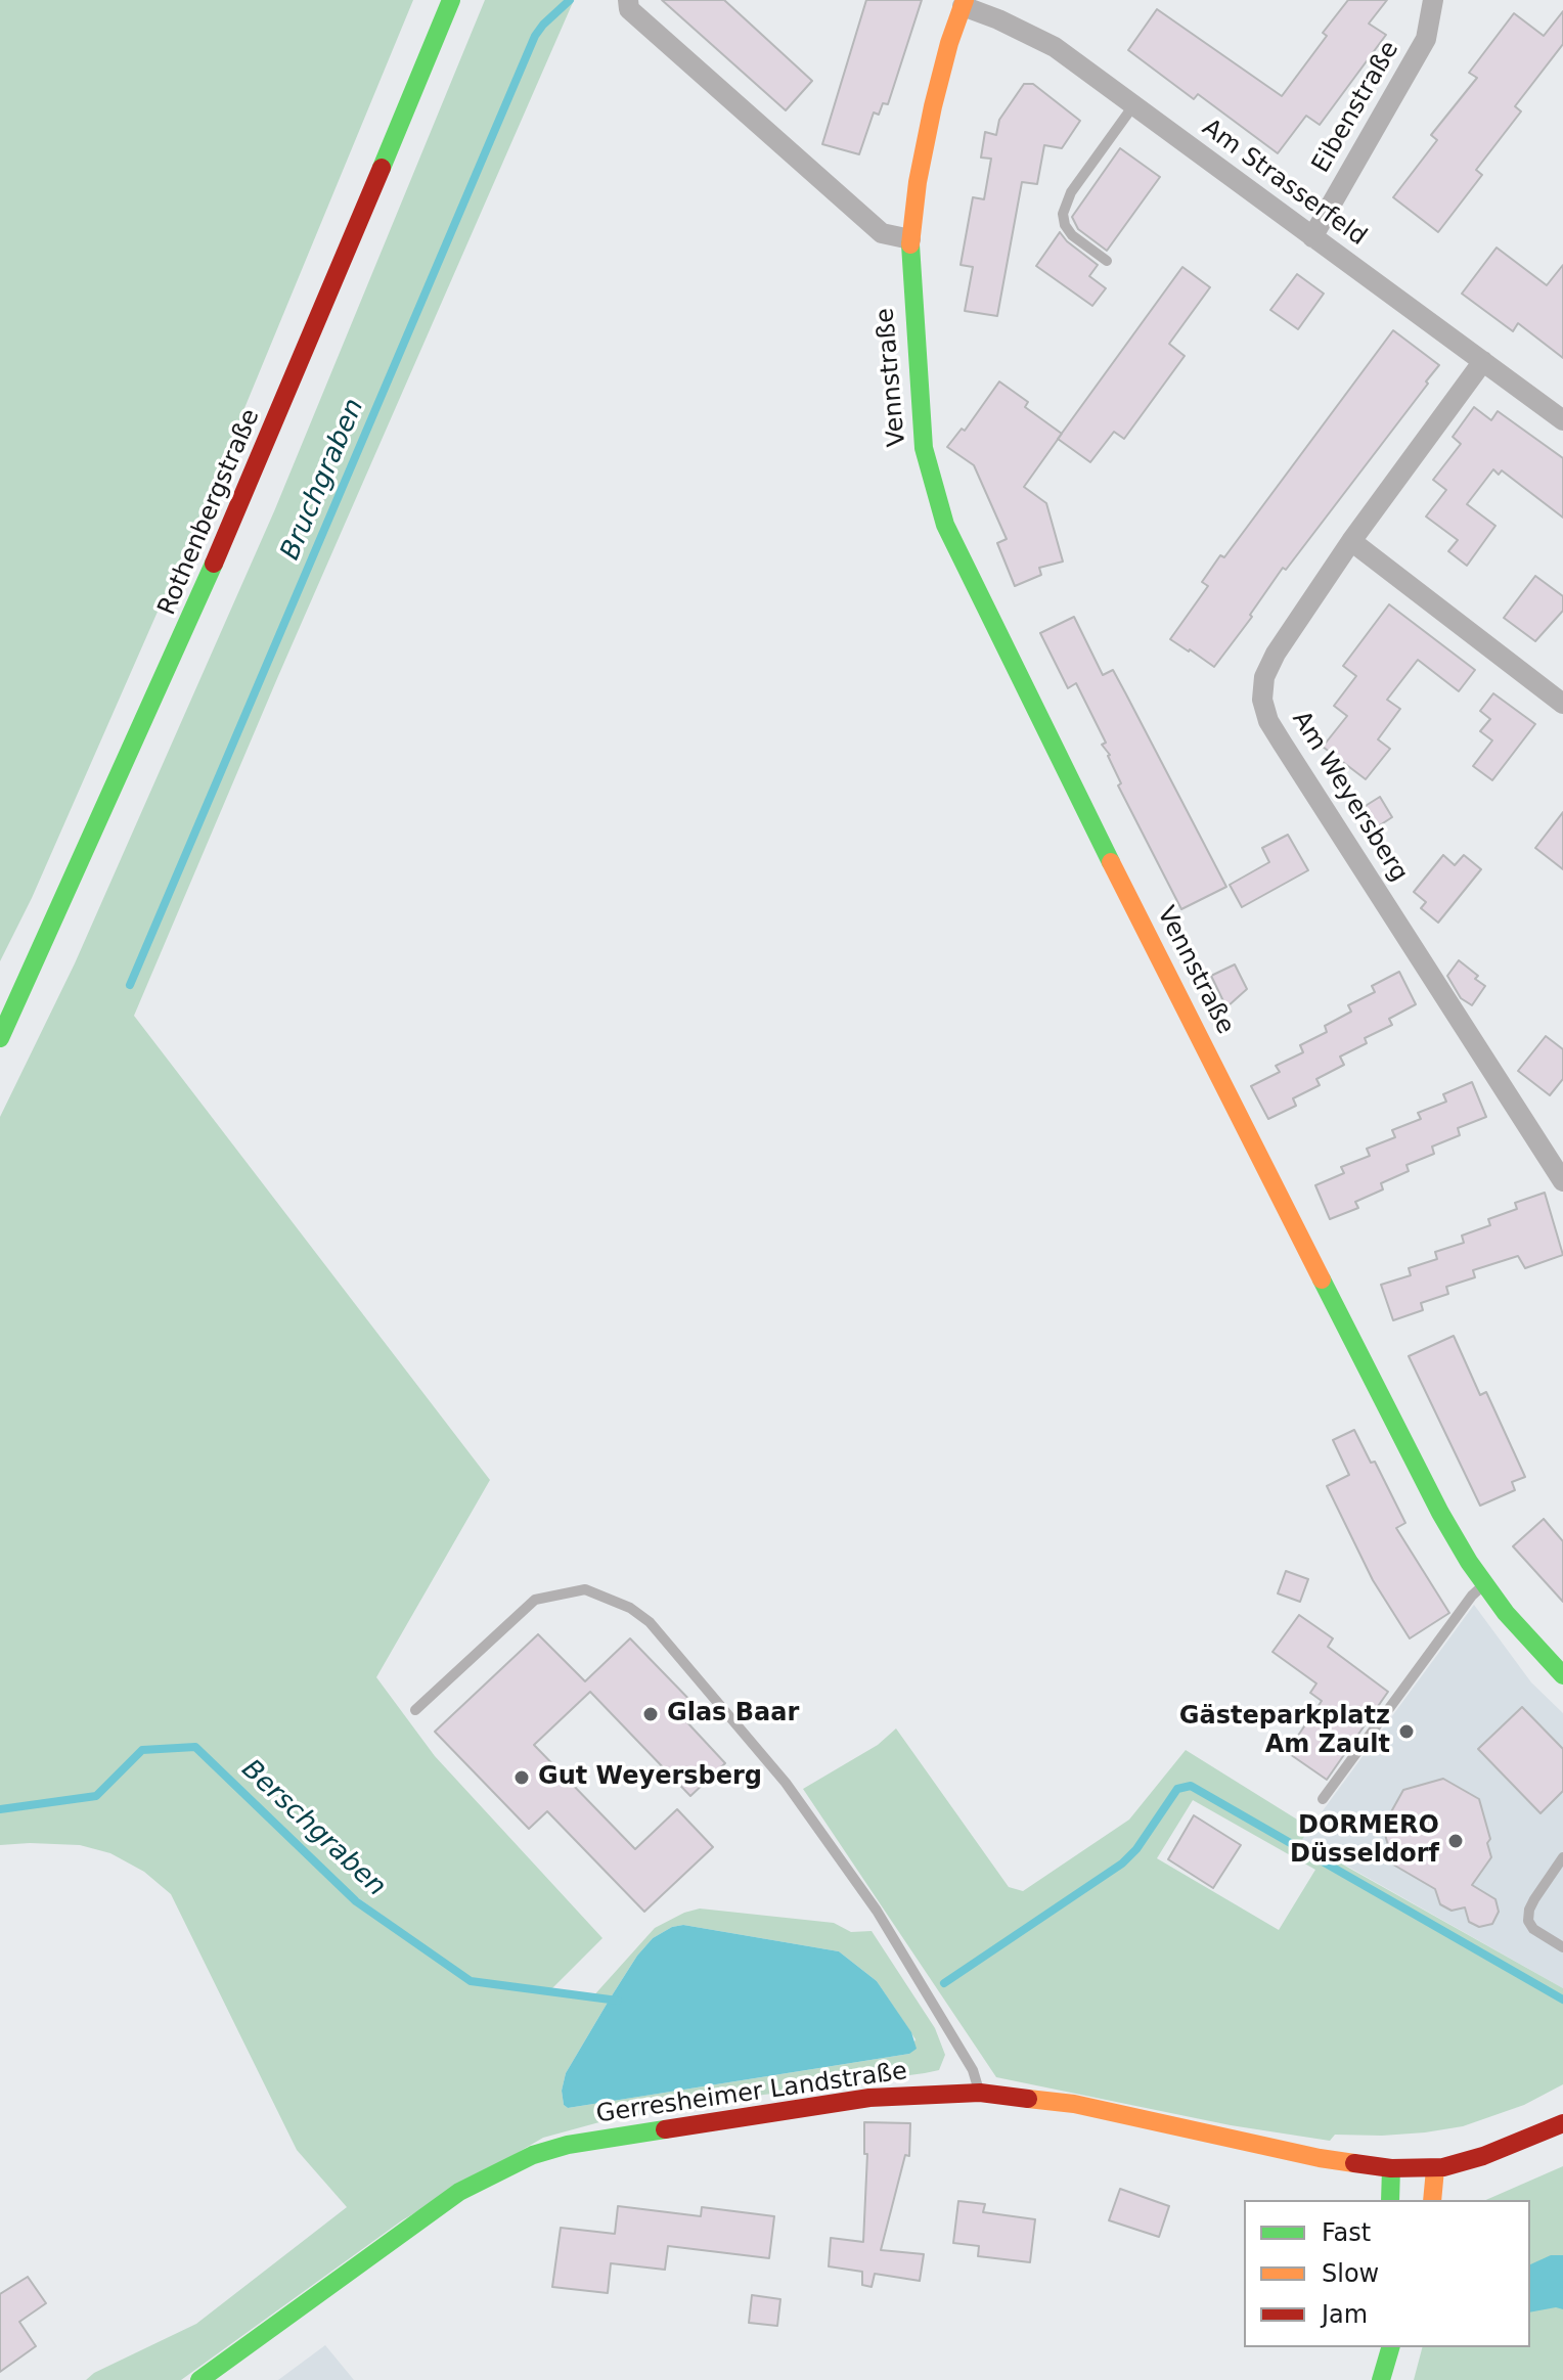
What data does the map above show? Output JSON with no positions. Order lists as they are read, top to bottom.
{
  "streets": {
    "main road": ["Vennstraße", "Rothenbergstraße", "Gerresheimer Landstraße"],
    "street": ["Eibenstraße", "Am Strasserfeld", "Am Weyersberg"]
  },
  "crossings": [
    ["Eibenstraße", "Am Strasserfeld"],
    ["Am Strasserfeld", "Vennstraße"],
    ["Am Strasserfeld", "Am Weyersberg"]
  ],
  "water": ["Bruchgraben", "Berschgraben"],
  "places": [
    "Glas Baar",
    "Gästeparkplatz Am Zault",
    "Gut Weyersberg",
    "DORMERO Düsseldorf"
  ],
  "legend": ["Fast", "Slow", "Jam"]
}
